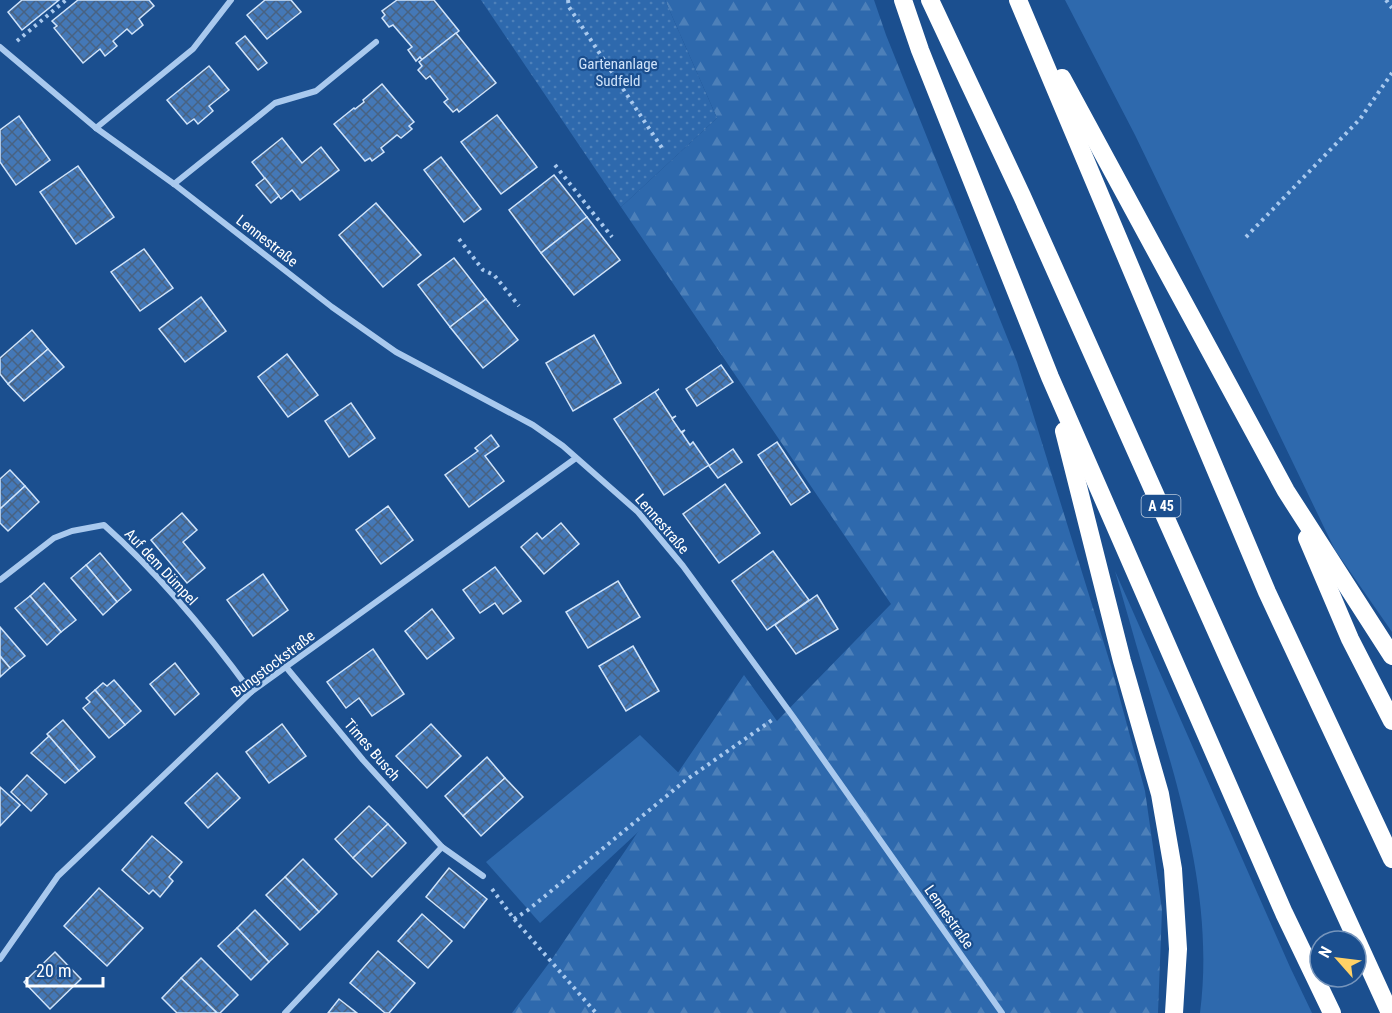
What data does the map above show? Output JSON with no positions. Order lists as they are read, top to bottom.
{
  "streets": {
    "highway": ["A 45"],
    "street": [
      "Lennestraße",
      "Auf dem Dümpel",
      "Bungstockstraße",
      "Times Busch"
    ]
  },
  "crossings": [
    ["Lennestraße", "Bungstockstraße"],
    ["Auf dem Dümpel", "Bungstockstraße"],
    ["Bungstockstraße", "Times Busch"]
  ],
  "parks": ["Gartenanlage Sudfeld"],
  "scale_bar": "20 m",
  "north": "top left"
}
